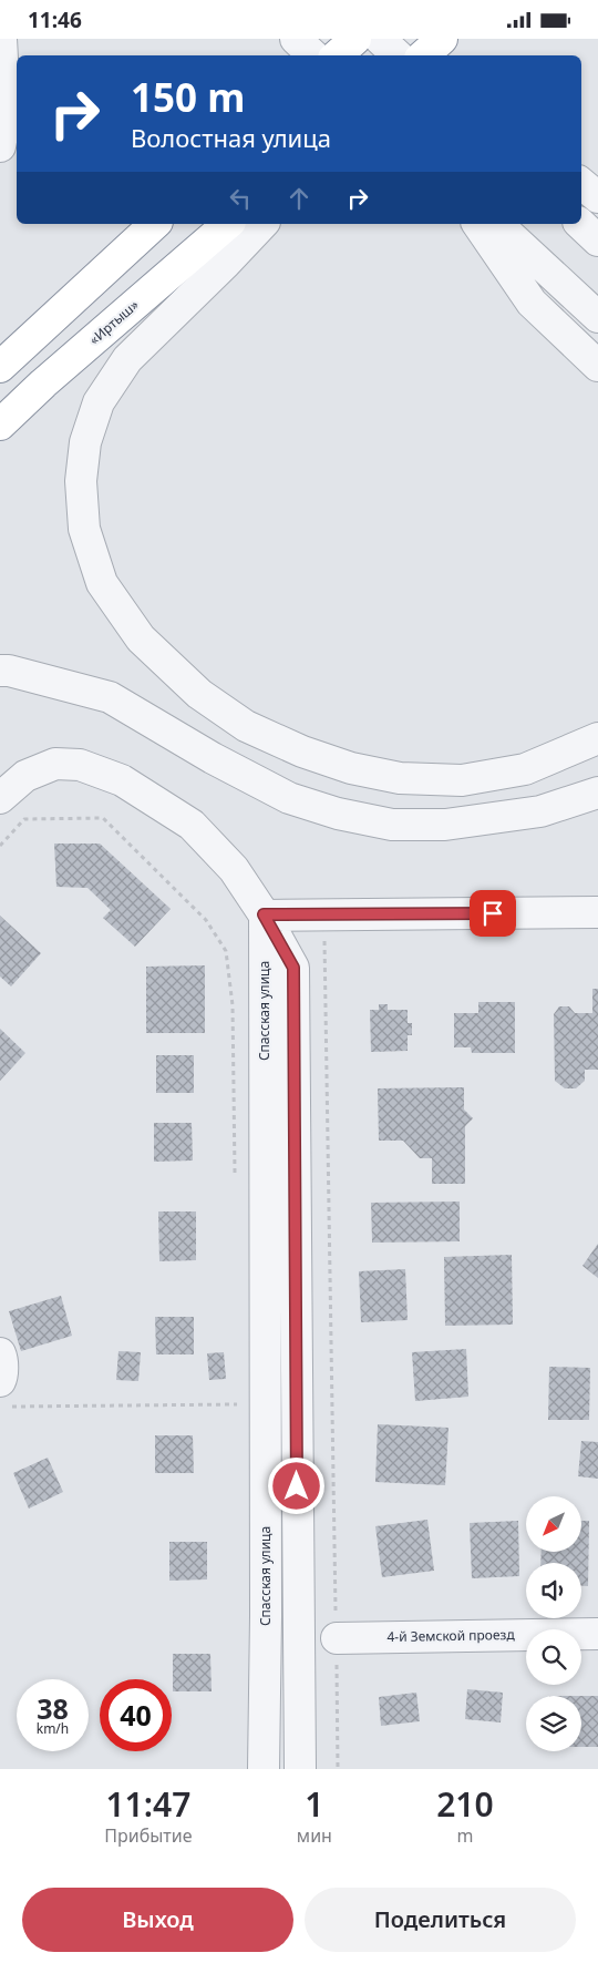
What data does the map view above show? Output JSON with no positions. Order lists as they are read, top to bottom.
{
  "streets": {
    "highway": ["«Иртыш»"],
    "street": ["Спасская улица", "4-й Земской проезд"]
  },
  "north": "bottom left",
  "page": {
    "status": "11:46",
    "turn": ["150 m", "Волостная улица"],
    "speed": "38 km/h",
    "limit": "40",
    "eta": [
      "11:47",
      "Прибытие",
      "1",
      "мин",
      "210",
      "m"
    ],
    "buttons": ["Выход", "Поделиться"]
  }
}
